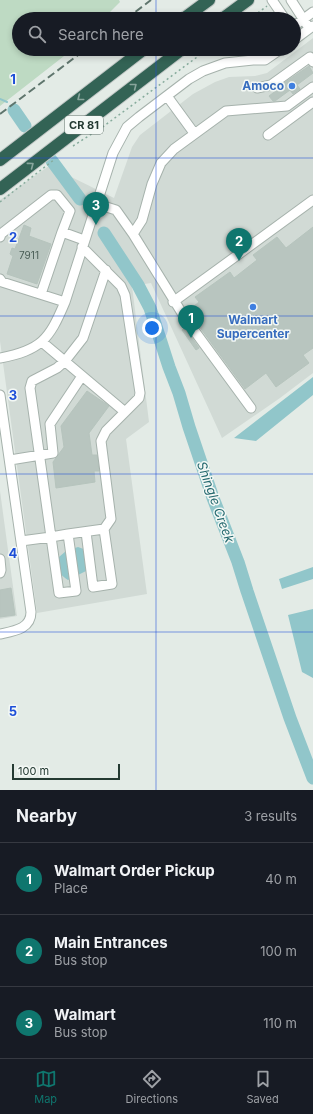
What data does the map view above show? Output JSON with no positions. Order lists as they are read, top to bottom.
{
  "streets": {
    "highway": ["CR 81"]
  },
  "water": ["Shingle Creek"],
  "places": ["Amoco", "Walmart Supercenter"],
  "house_numbers": ["7911"],
  "scale_bar": "100 m",
  "page": {
    "search": "Search here",
    "pins": ["3", "2", "1"],
    "scale": "100 m",
    "heading": ["Nearby", "3 results"],
    "list": [
      {
        "mark": "1",
        "name": "Walmart Order Pickup",
        "note": "Place",
        "value": "40 m"
      },
      {
        "mark": "2",
        "name": "Main Entrances",
        "note": "Bus stop",
        "value": "100 m"
      },
      {
        "mark": "3",
        "name": "Walmart",
        "note": "Bus stop",
        "value": "110 m"
      }
    ],
    "nav": ["Map", "Directions", "Saved"]
  },
  "grid": {
    "rows": [
      "1",
      "2",
      "3",
      "4",
      "5"
    ]
  }
}
